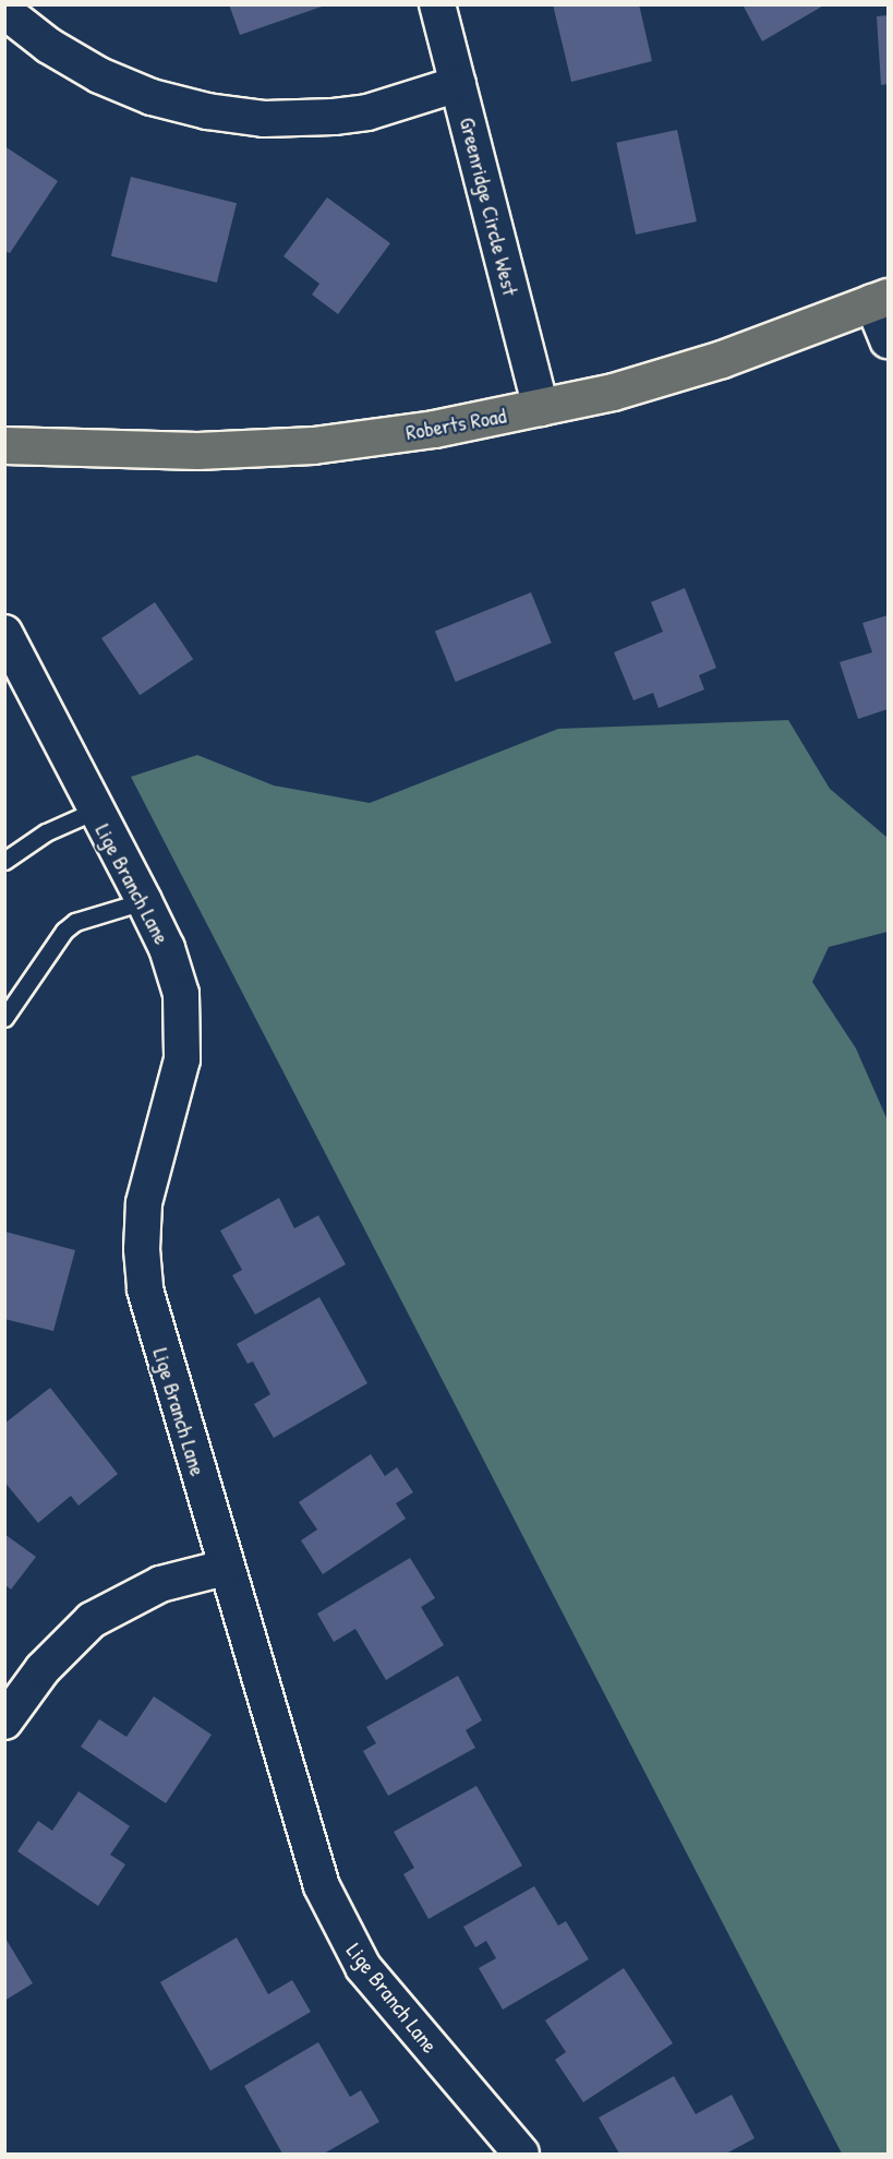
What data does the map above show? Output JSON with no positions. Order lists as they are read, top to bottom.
{
  "streets": {
    "main road": ["Roberts Road"],
    "street": ["Greenridge Circle West", "Lige Branch Lane"]
  },
  "crossings": [
    ["Greenridge Circle West", "Roberts Road"]
  ]
}
